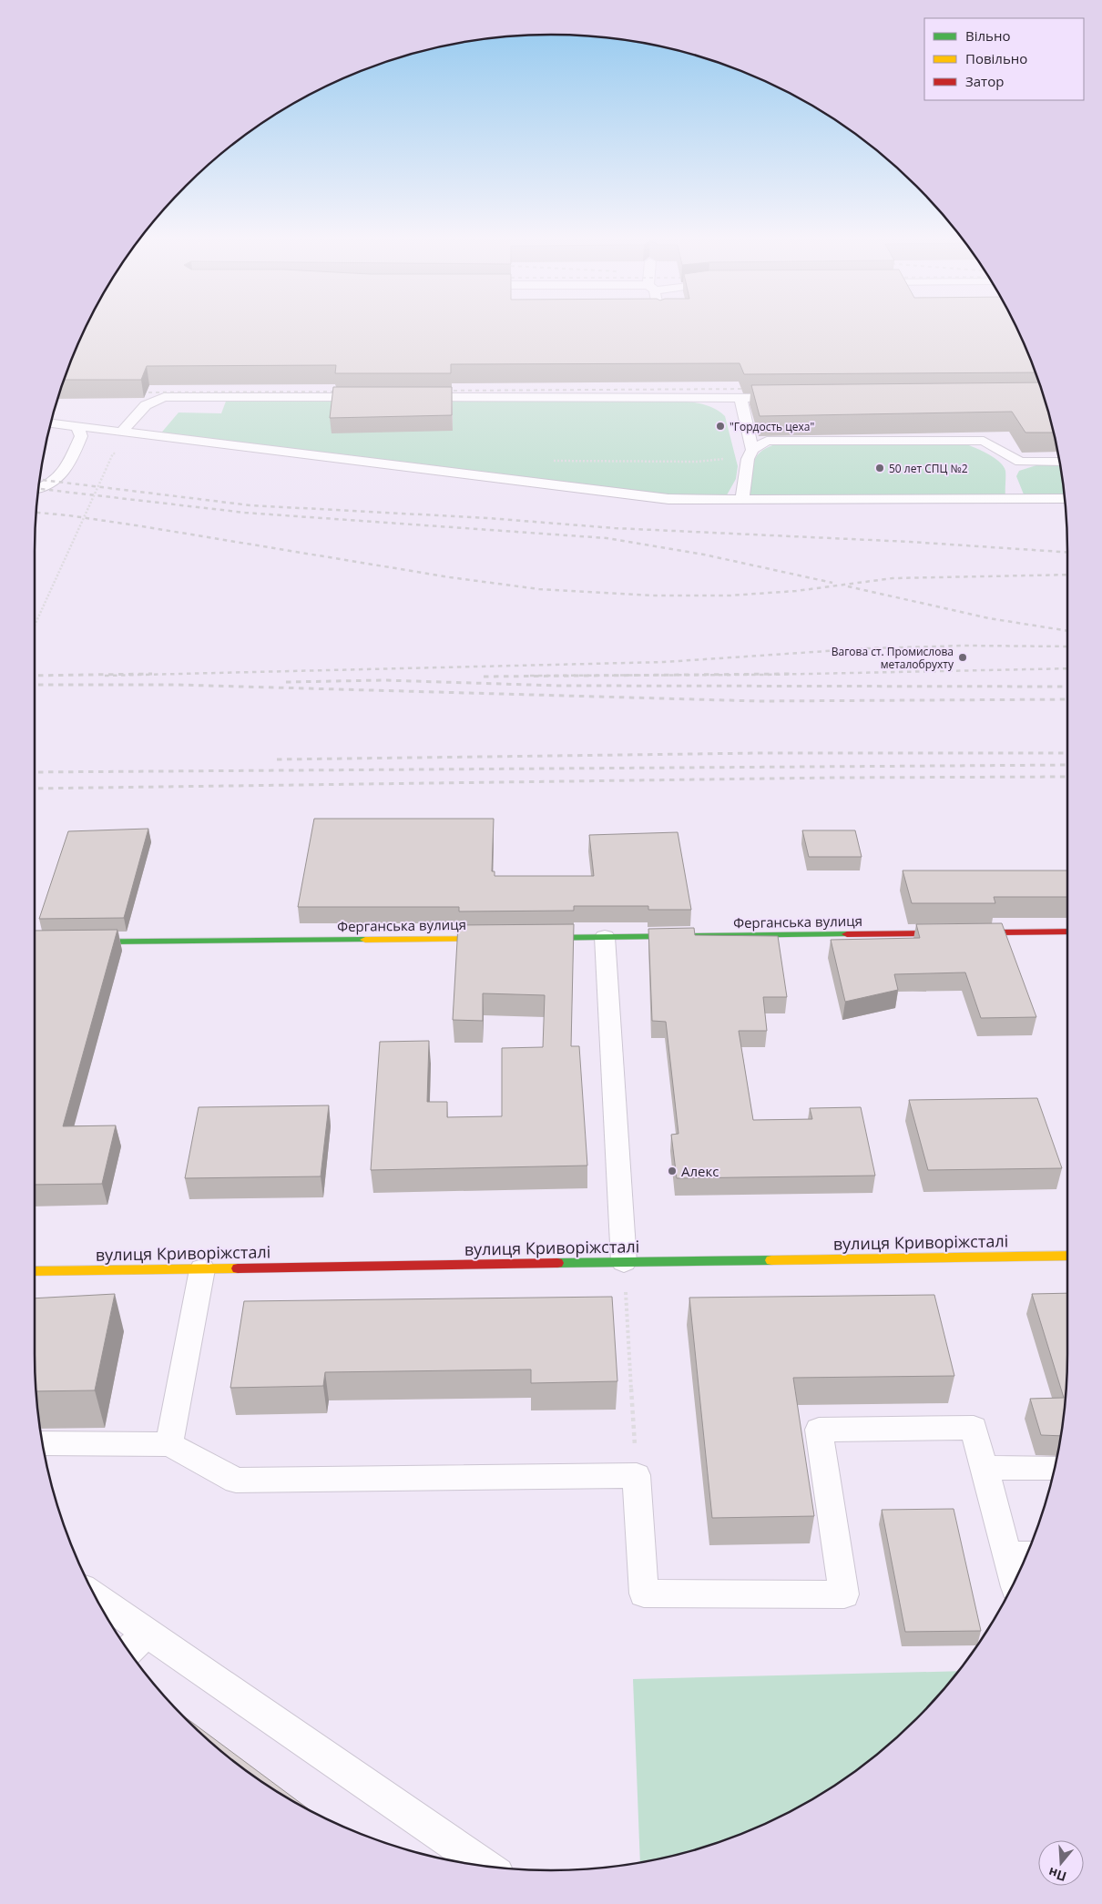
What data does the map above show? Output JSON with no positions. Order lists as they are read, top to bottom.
{
  "streets": {
    "street": ["Ферганська вулиця", "вулиця Криворіжсталі"]
  },
  "places": [
    "\"Гордость цеха\"",
    "50 лет СПЦ №2",
    "Вагова ст. Промислова металобрухту",
    "Алекс"
  ],
  "legend": ["Вільно", "Повільно", "Затор"],
  "north": "bottom"
}
